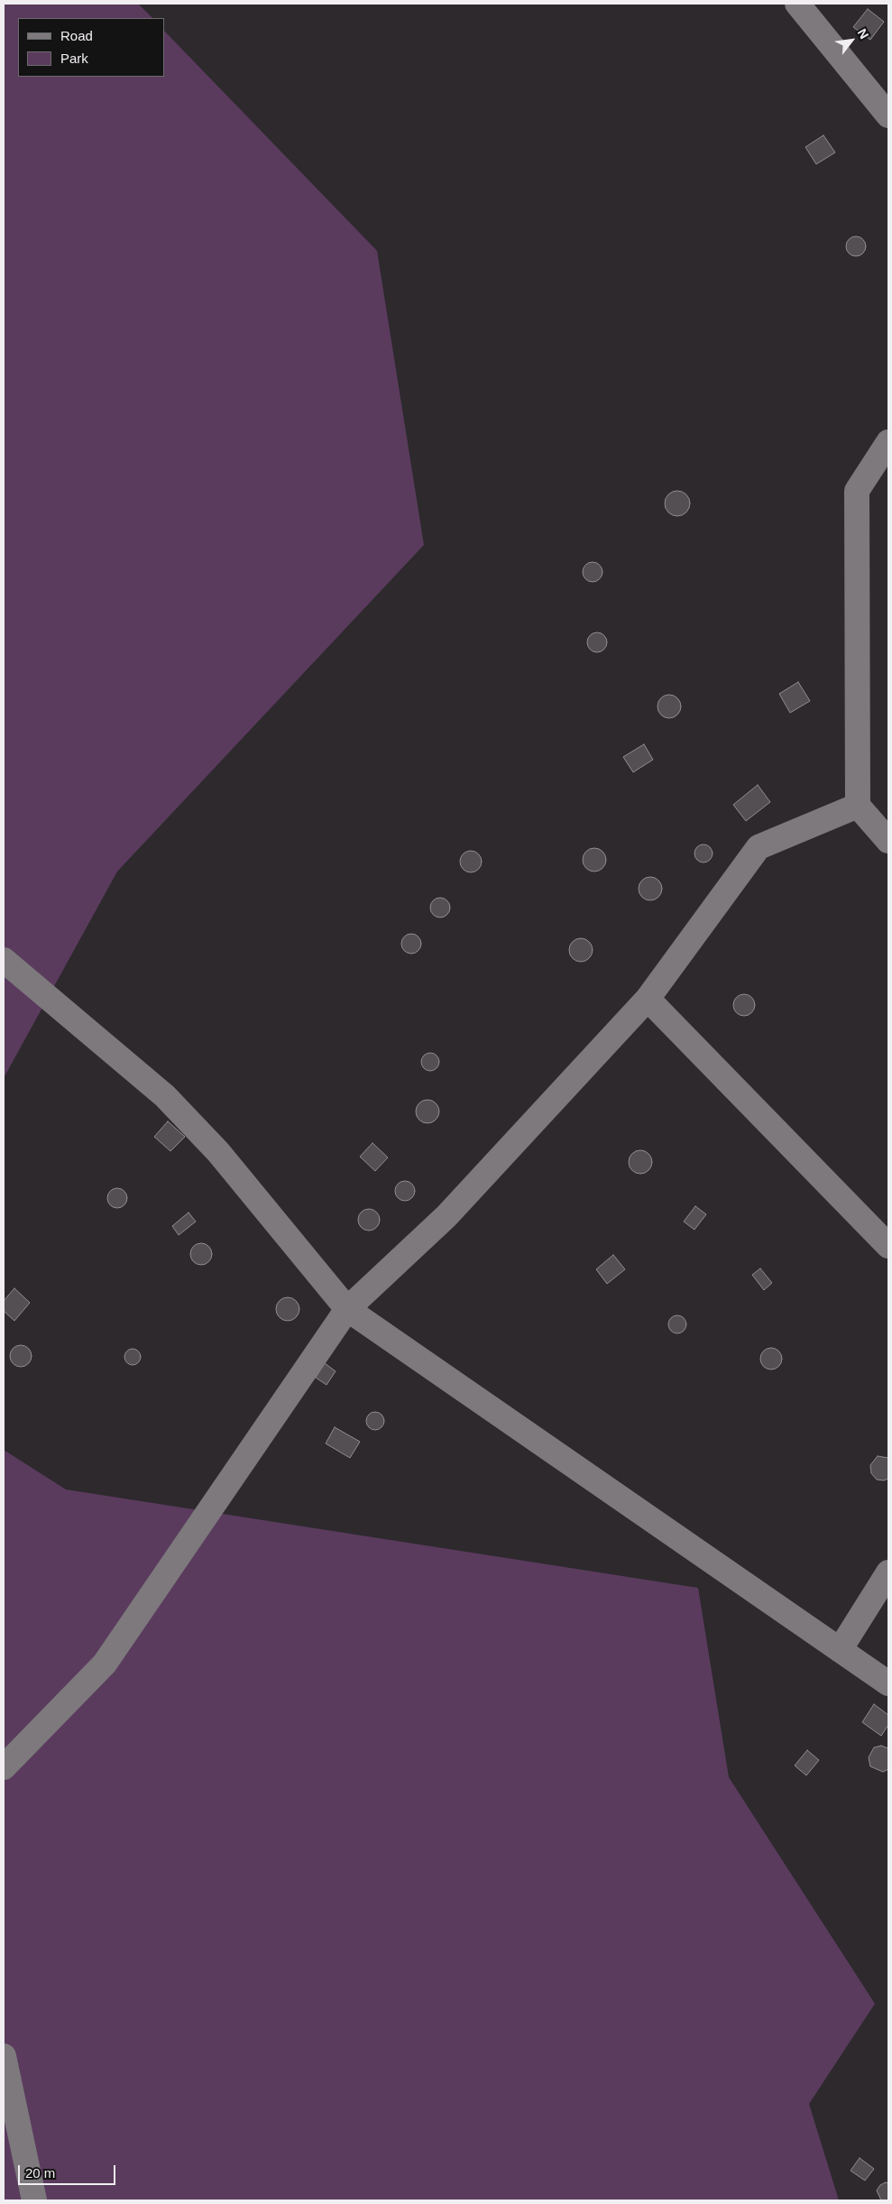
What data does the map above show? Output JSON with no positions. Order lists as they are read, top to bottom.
{
  "legend": ["Road", "Park"],
  "scale_bar": "20 m",
  "north": "top right"
}
